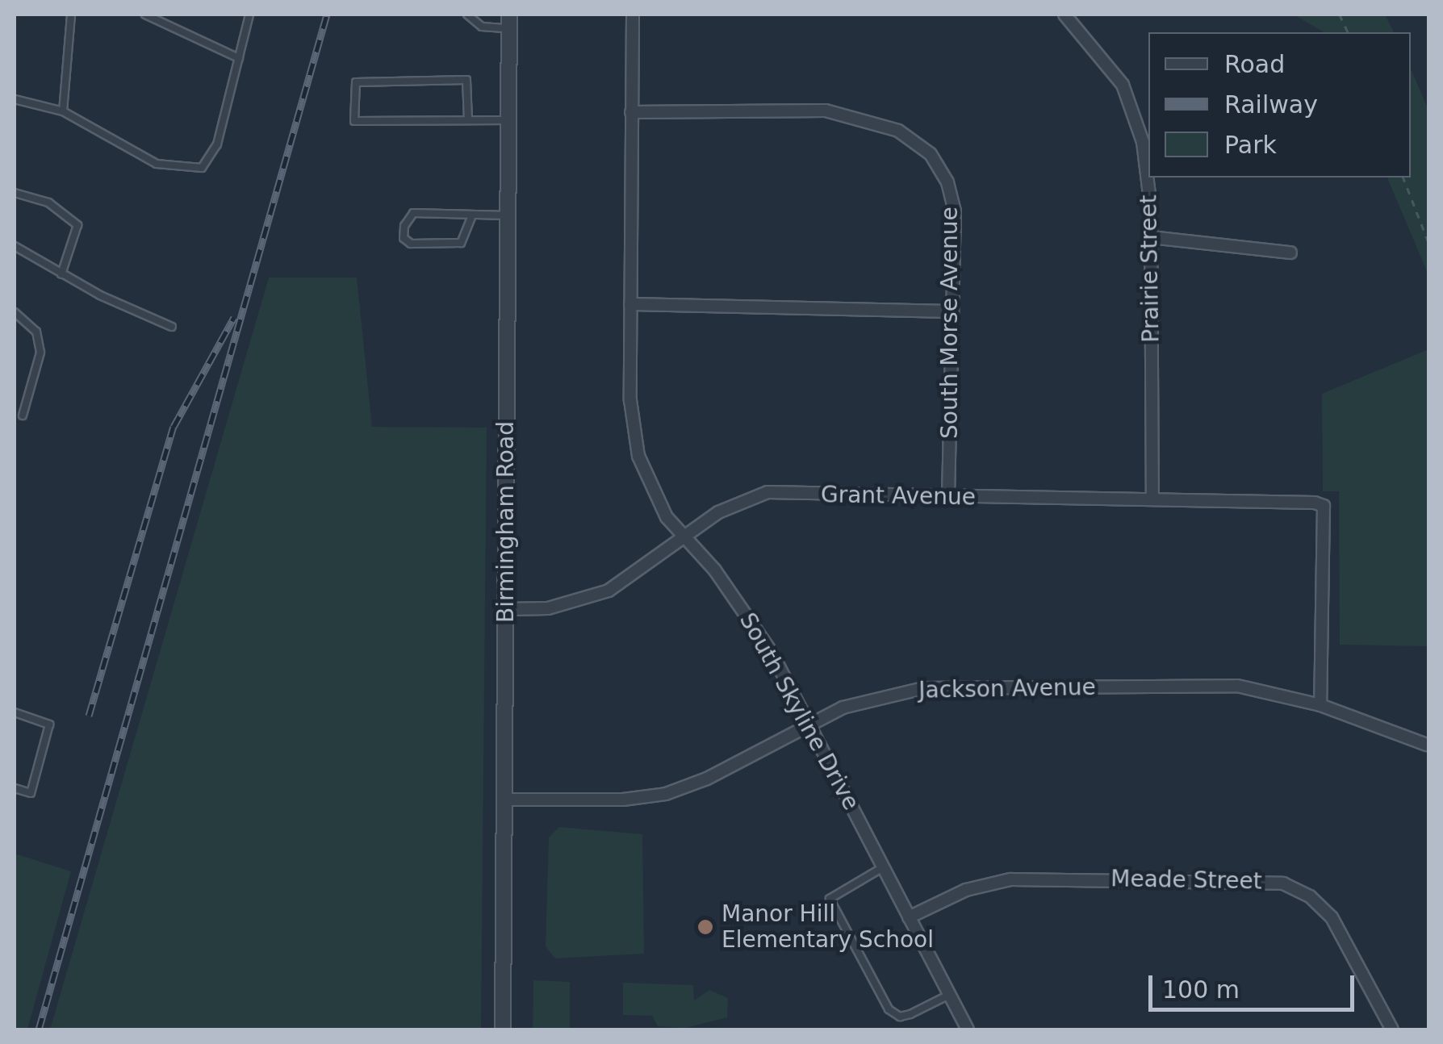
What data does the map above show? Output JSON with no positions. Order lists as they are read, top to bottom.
{
  "streets": {
    "street": [
      "Prairie Street",
      "South Morse Avenue",
      "Grant Avenue",
      "Birmingham Road",
      "Jackson Avenue",
      "South Skyline Drive",
      "Meade Street"
    ]
  },
  "crossings": [
    ["Prairie Street", "Grant Avenue"],
    ["South Morse Avenue", "Grant Avenue"],
    ["South Morse Avenue", "South Skyline Drive"],
    ["Grant Avenue", "Birmingham Road"],
    ["Grant Avenue", "Jackson Avenue"],
    ["Grant Avenue", "South Skyline Drive"],
    ["Birmingham Road", "Jackson Avenue"],
    ["Jackson Avenue", "South Skyline Drive"],
    ["South Skyline Drive", "Meade Street"]
  ],
  "places": ["Manor Hill Elementary School"],
  "legend": ["Road", "Railway", "Park"],
  "scale_bar": "100 m"
}
